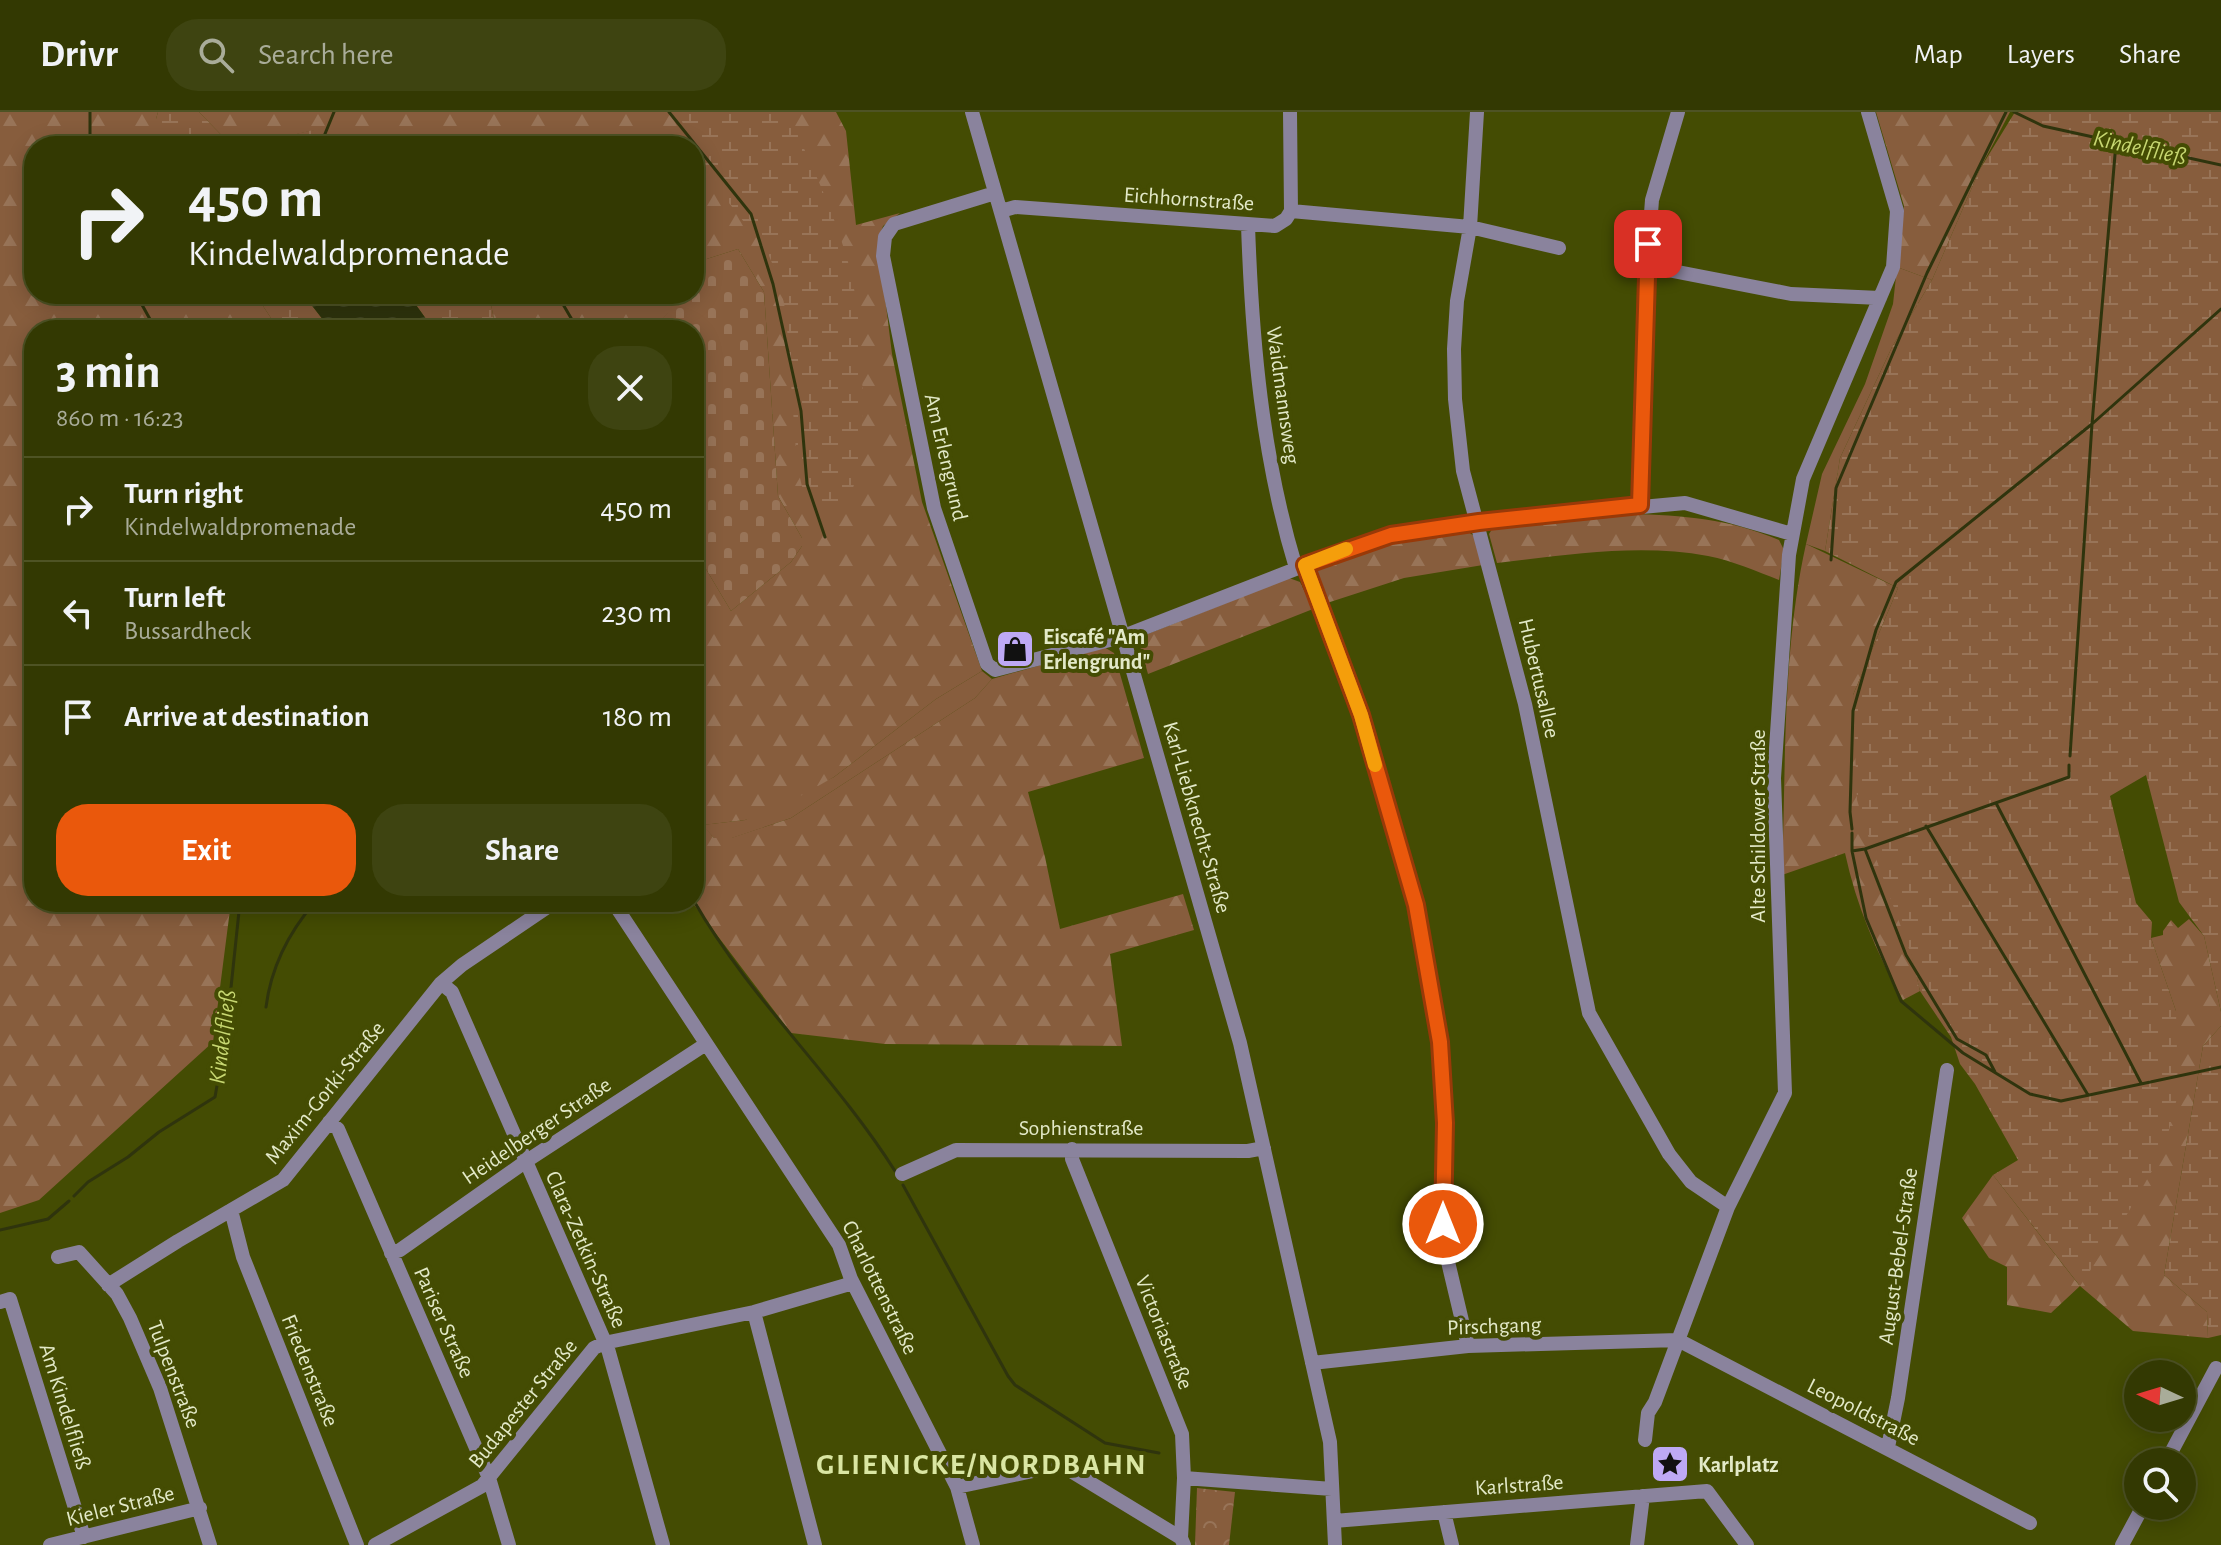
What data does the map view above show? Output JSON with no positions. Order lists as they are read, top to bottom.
{
  "streets": {
    "street": [
      "Eichhornstraße",
      "Waidmannsweg",
      "Am Erlengrund",
      "Hubertusallee",
      "Karl-Liebknecht-Straße",
      "Alte Schildower Straße",
      "Maxim-Gorki-Straße",
      "Sophienstraße",
      "Heidelberger Straße",
      "Clara-Zetkin-Straße",
      "August-Bebel-Straße",
      "Charlottenstraße",
      "Pariser Straße",
      "Pirschgang",
      "Victoriastraße",
      "Friedenstraße",
      "Tulpenstraße",
      "Budapester Straße",
      "Am Kindelfließ",
      "Leopoldstraße",
      "Karlstraße",
      "Kieler Straße"
    ]
  },
  "crossings": [
    ["Eichhornstraße", "Waidmannsweg"],
    ["Eichhornstraße", "Hubertusallee"],
    ["Eichhornstraße", "Karl-Liebknecht-Straße"],
    ["Waidmannsweg", "Pirschgang"],
    ["Am Erlengrund", "Karl-Liebknecht-Straße"],
    ["Hubertusallee", "Alte Schildower Straße"],
    ["Karl-Liebknecht-Straße", "Sophienstraße"],
    ["Karl-Liebknecht-Straße", "Pirschgang"],
    ["Karl-Liebknecht-Straße", "Karlstraße"],
    ["Alte Schildower Straße", "Pirschgang"],
    ["Alte Schildower Straße", "Leopoldstraße"],
    ["Maxim-Gorki-Straße", "Clara-Zetkin-Straße"],
    ["Maxim-Gorki-Straße", "Pariser Straße"],
    ["Maxim-Gorki-Straße", "Friedenstraße"],
    ["Maxim-Gorki-Straße", "Tulpenstraße"],
    ["Sophienstraße", "Victoriastraße"],
    ["Heidelberger Straße", "Clara-Zetkin-Straße"],
    ["Heidelberger Straße", "Charlottenstraße"],
    ["Heidelberger Straße", "Pariser Straße"],
    ["Clara-Zetkin-Straße", "Budapester Straße"],
    ["August-Bebel-Straße", "Leopoldstraße"],
    ["Charlottenstraße", "Budapester Straße"],
    ["Pariser Straße", "Budapester Straße"],
    ["Pirschgang", "Leopoldstraße"],
    ["Tulpenstraße", "Kieler Straße"],
    ["Am Kindelfließ", "Kieler Straße"]
  ],
  "districts": ["GLIENICKE/NORDBAHN"],
  "water": ["Kindelfließ"],
  "places": {
    "shop": ["Eiscafé \"Am Erlengrund\""],
    "place": ["Karlplatz"]
  },
  "north": "left",
  "page": {
    "header": "Drivr",
    "search": "Search here",
    "nav": ["Map", "Layers", "Share"],
    "turn": ["450 m", "Kindelwaldpromenade"],
    "heading": ["3 min", "860 m · 16:23"],
    "list": [
      {
        "name": "Turn right",
        "note": "Kindelwaldpromenade",
        "value": "450 m"
      },
      {
        "name": "Turn left",
        "note": "Bussardheck",
        "value": "230 m"
      },
      {
        "name": "Arrive at destination",
        "value": "180 m"
      }
    ],
    "buttons": ["Exit", "Share"]
  }
}
